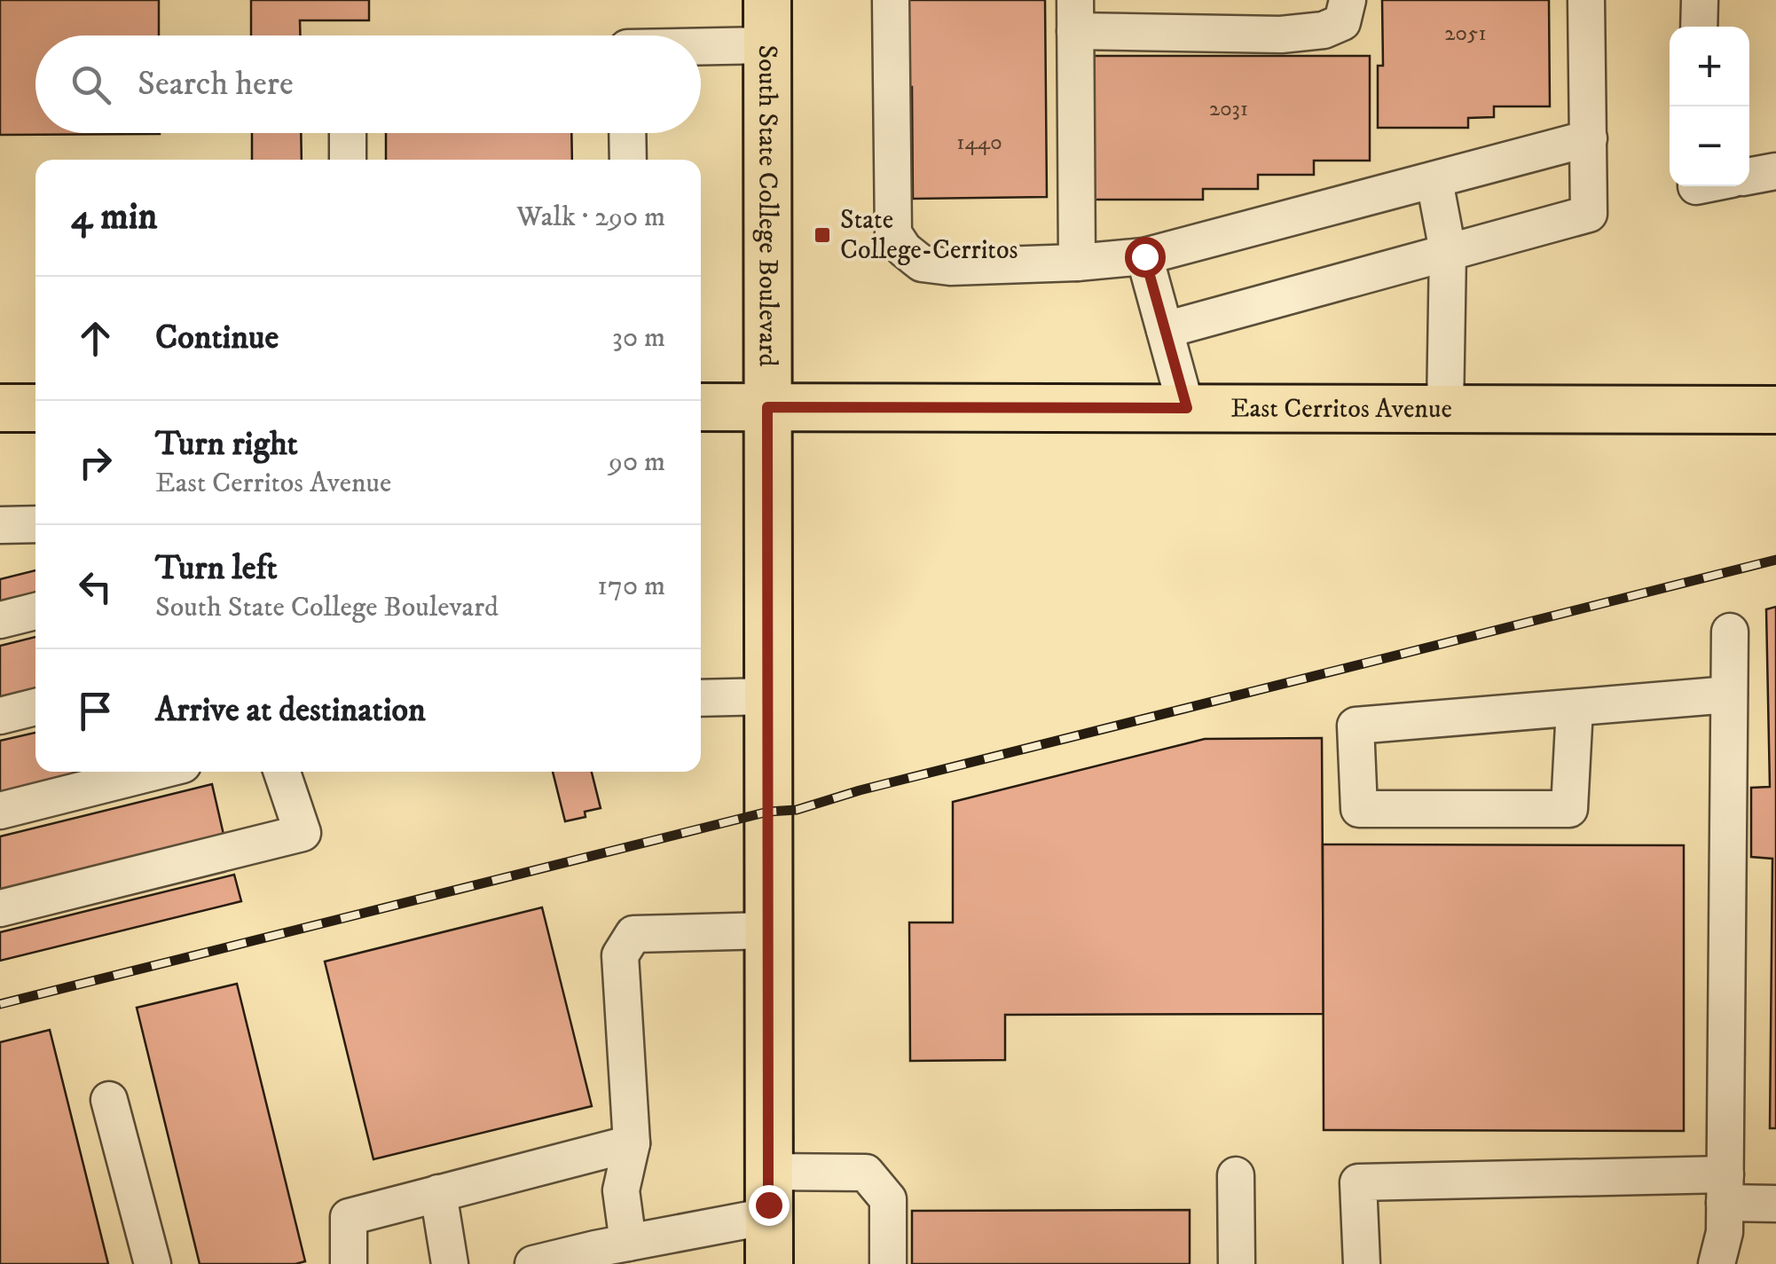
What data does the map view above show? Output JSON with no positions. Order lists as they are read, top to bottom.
{
  "streets": {
    "main road": ["South State College Boulevard", "East Cerritos Avenue"]
  },
  "crossings": [
    ["South State College Boulevard", "East Cerritos Avenue"]
  ],
  "places": {
    "transit": ["State College-Cerritos"]
  },
  "house_numbers": ["2051", "2031", "1440"],
  "page": {
    "map_buttons": ["+", "−"],
    "search": "Search here",
    "heading": ["4 min", "Walk · 290 m"],
    "list": [
      ["Continue", "30 m"],
      ["Turn right", "East Cerritos Avenue", "90 m"],
      ["Turn left", "South State College Boulevard", "170 m"],
      "Arrive at destination"
    ]
  }
}
